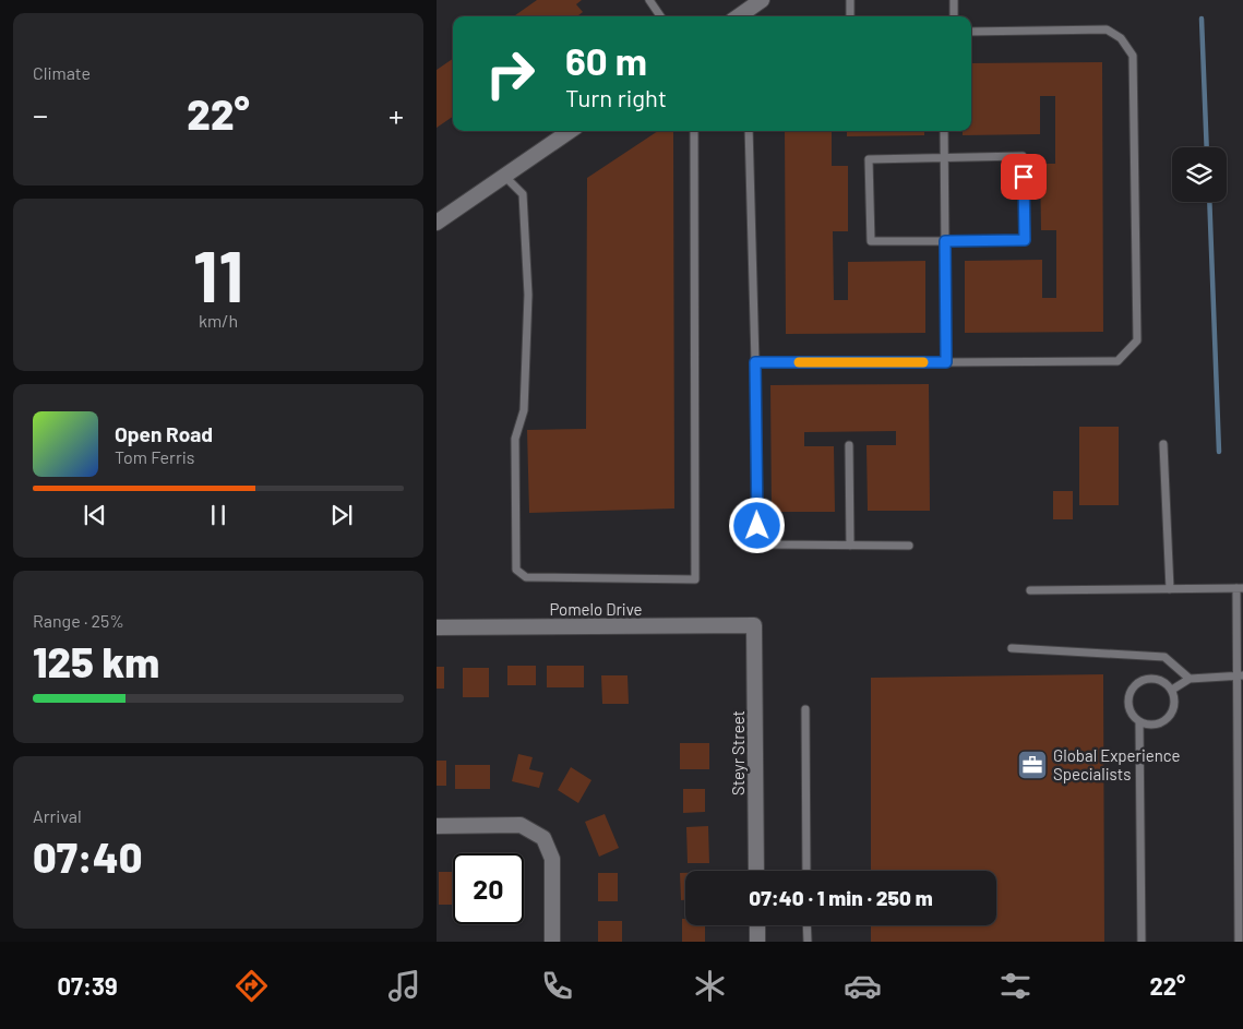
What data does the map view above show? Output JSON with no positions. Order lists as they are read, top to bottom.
{
  "streets": {
    "street": ["Pomelo Drive", "Steyr Street"]
  },
  "crossings": [
    ["Pomelo Drive", "Steyr Street"]
  ],
  "places": {
    "office": ["Global Experience Specialists"]
  },
  "page": {
    "tile": [
      "Climate",
      ["11", "km/h"],
      ["Range · 25%", "125 km"],
      ["Arrival", "07:40"]
    ],
    "turn": ["60 m", "Turn right"],
    "heat": ["−", "22°", "+"],
    "song": ["Open Road", "Tom Ferris"],
    "limit": "20",
    "trip": "07:40 · 1 min · 250 m",
    "tabs": ["07:39", "22°"]
  }
}
